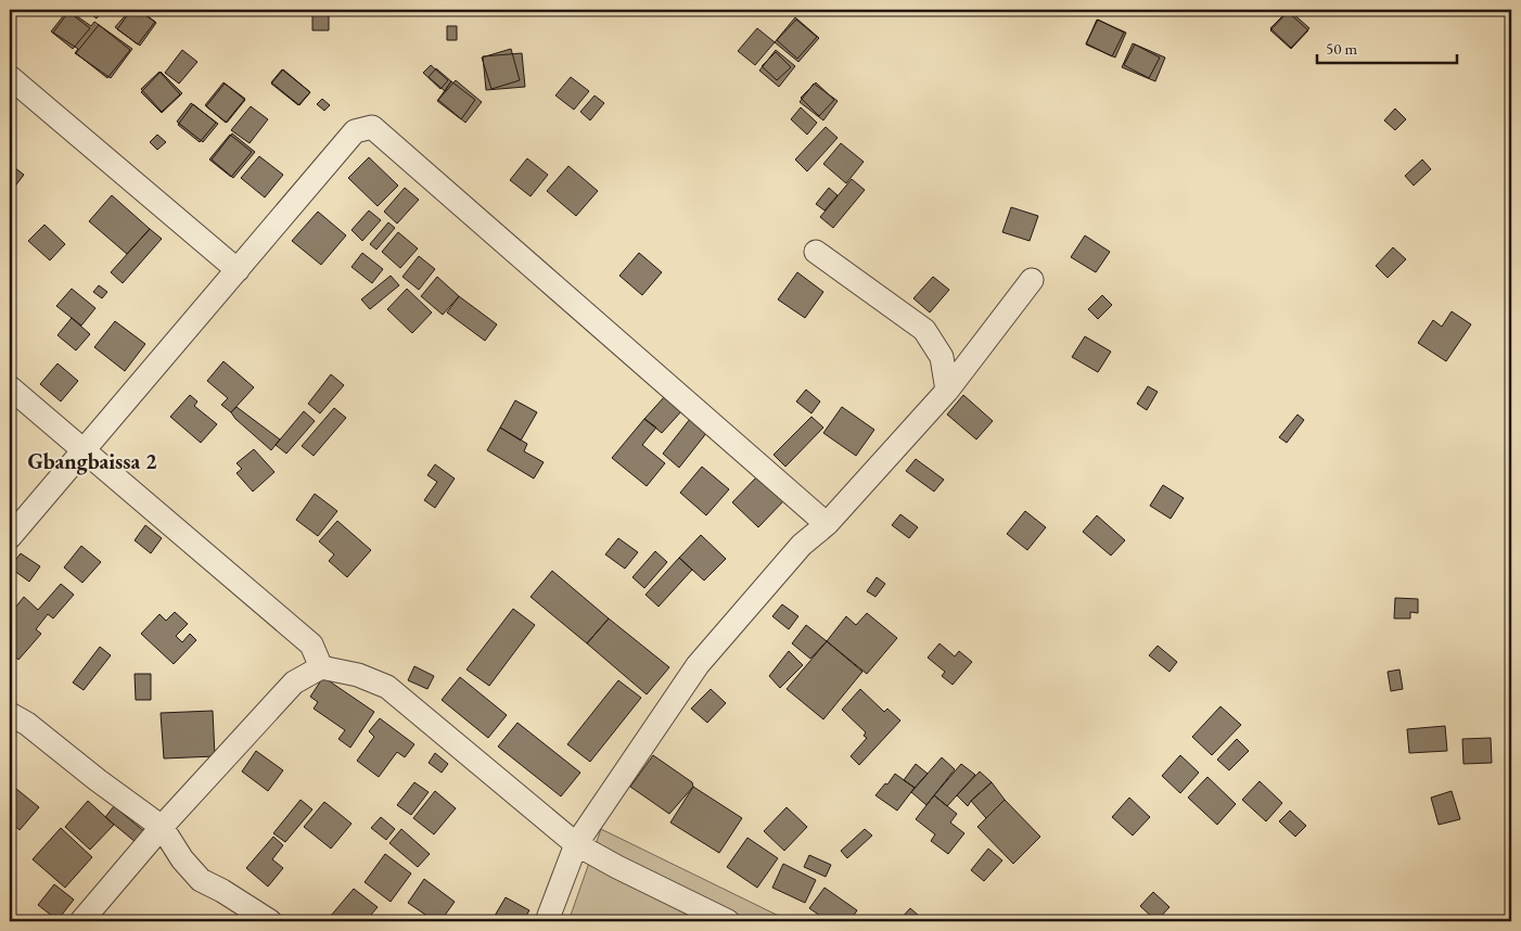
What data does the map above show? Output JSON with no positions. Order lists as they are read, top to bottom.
{
  "districts": ["Gbangbaissa 2"],
  "scale_bar": "50 m"
}
